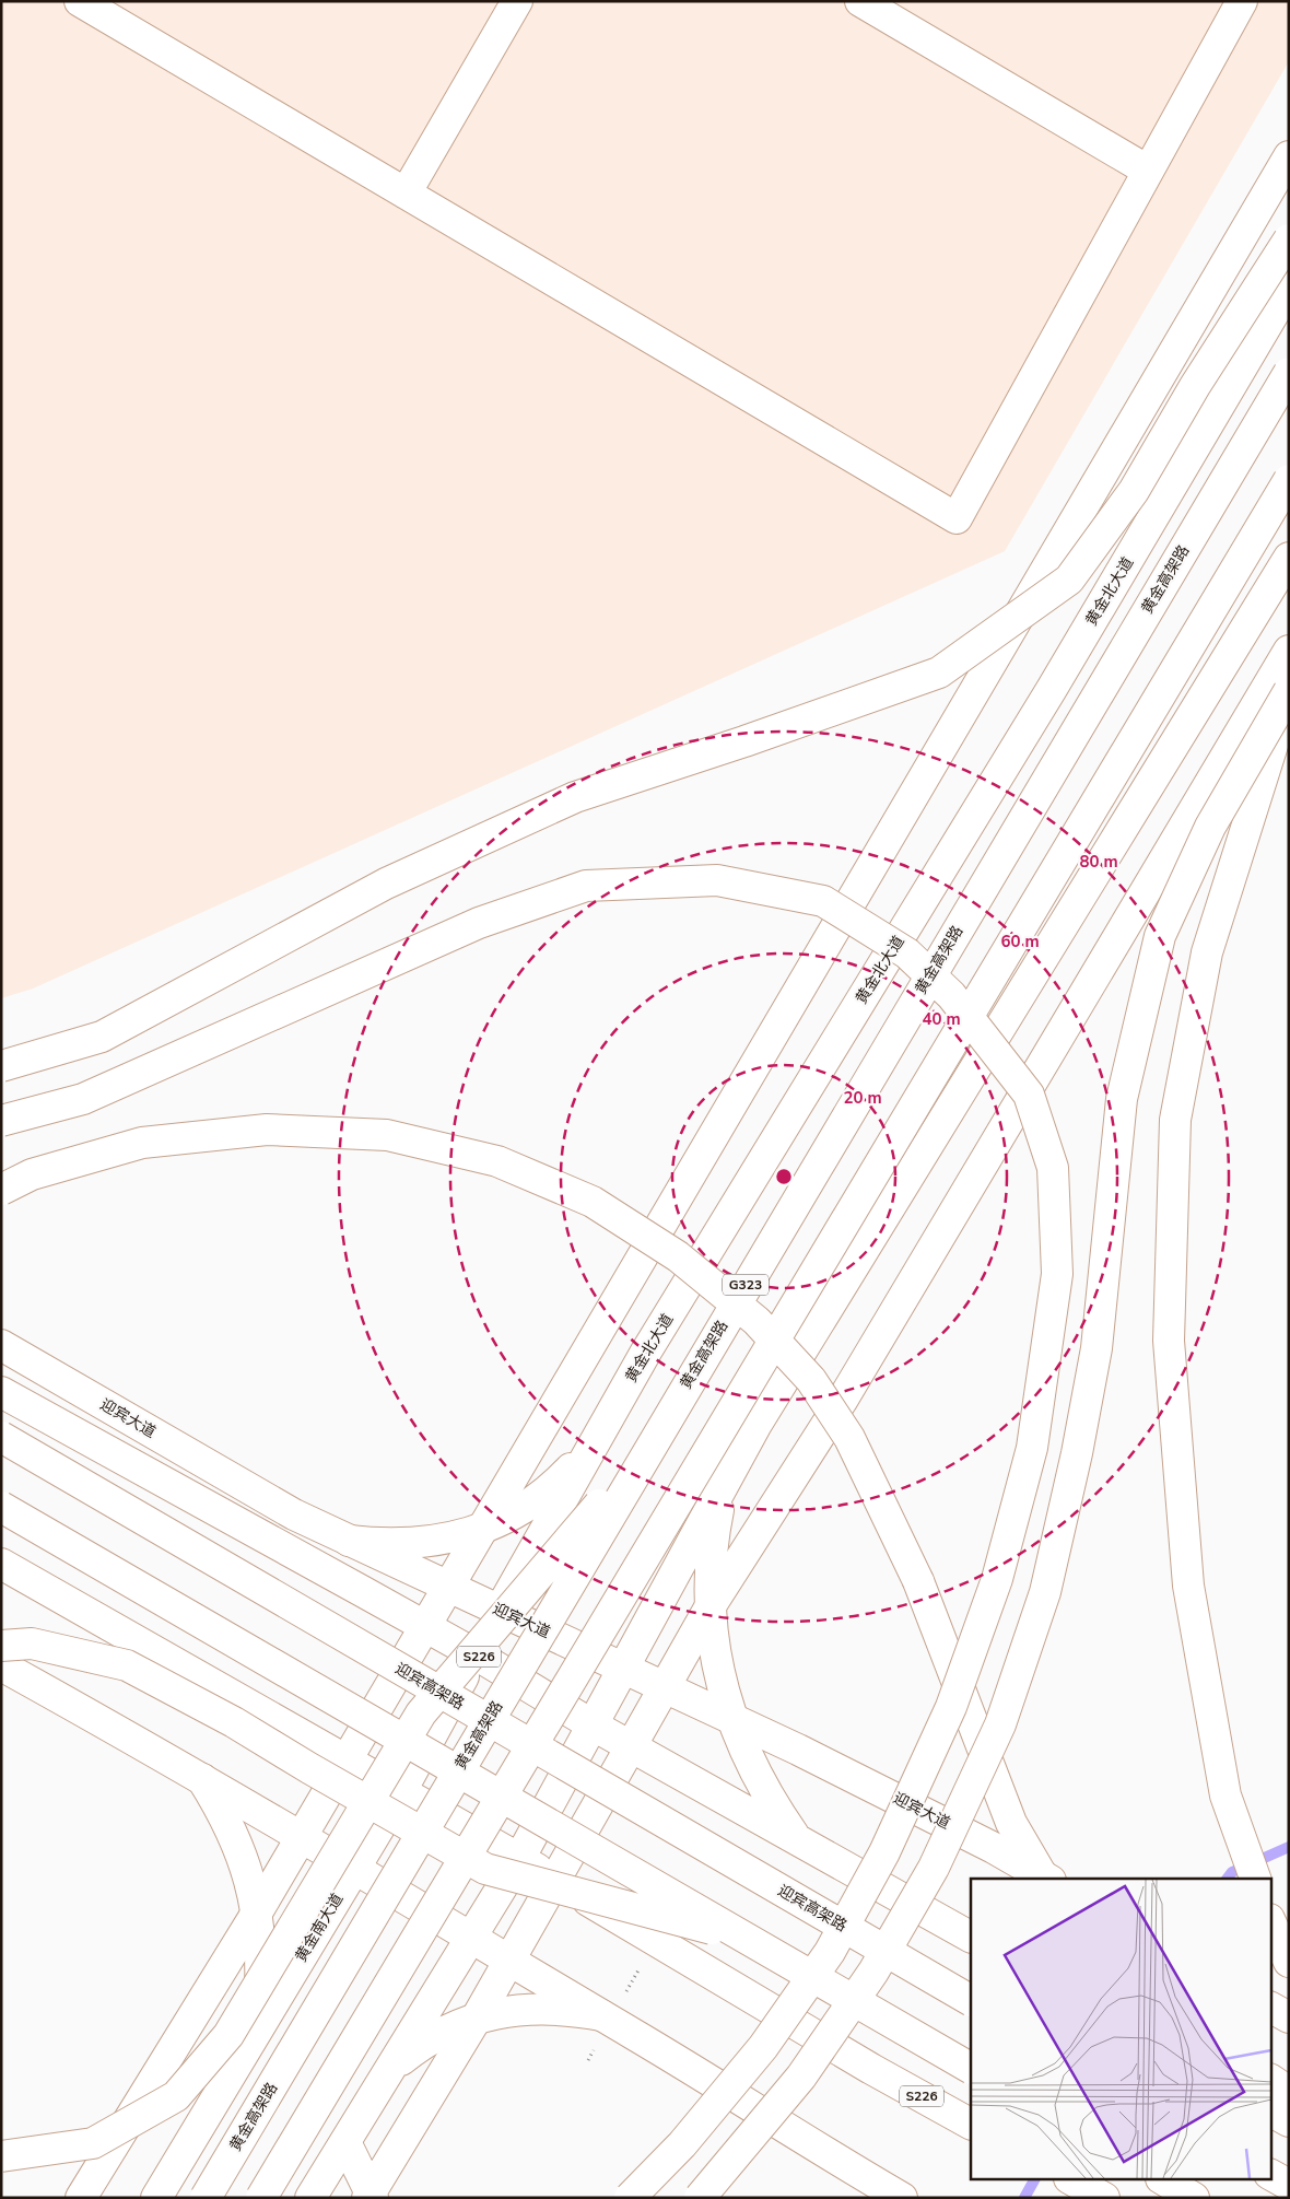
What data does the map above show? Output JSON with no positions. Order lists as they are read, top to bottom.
{
  "streets": {
    "main road": [
      "黄金高架路",
      "黄金北大道",
      "G323",
      "迎宾大道",
      "S226",
      "迎宾高架路",
      "黄金南大道"
    ]
  },
  "crossings": [
    ["黄金北大道", "迎宾大道"],
    ["黄金北大道", "S226"],
    ["黄金北大道", "黄金南大道"],
    ["S226", "黄金南大道"]
  ],
  "rings": [
    "80 m",
    "60 m",
    "40 m",
    "20 m"
  ]
}
